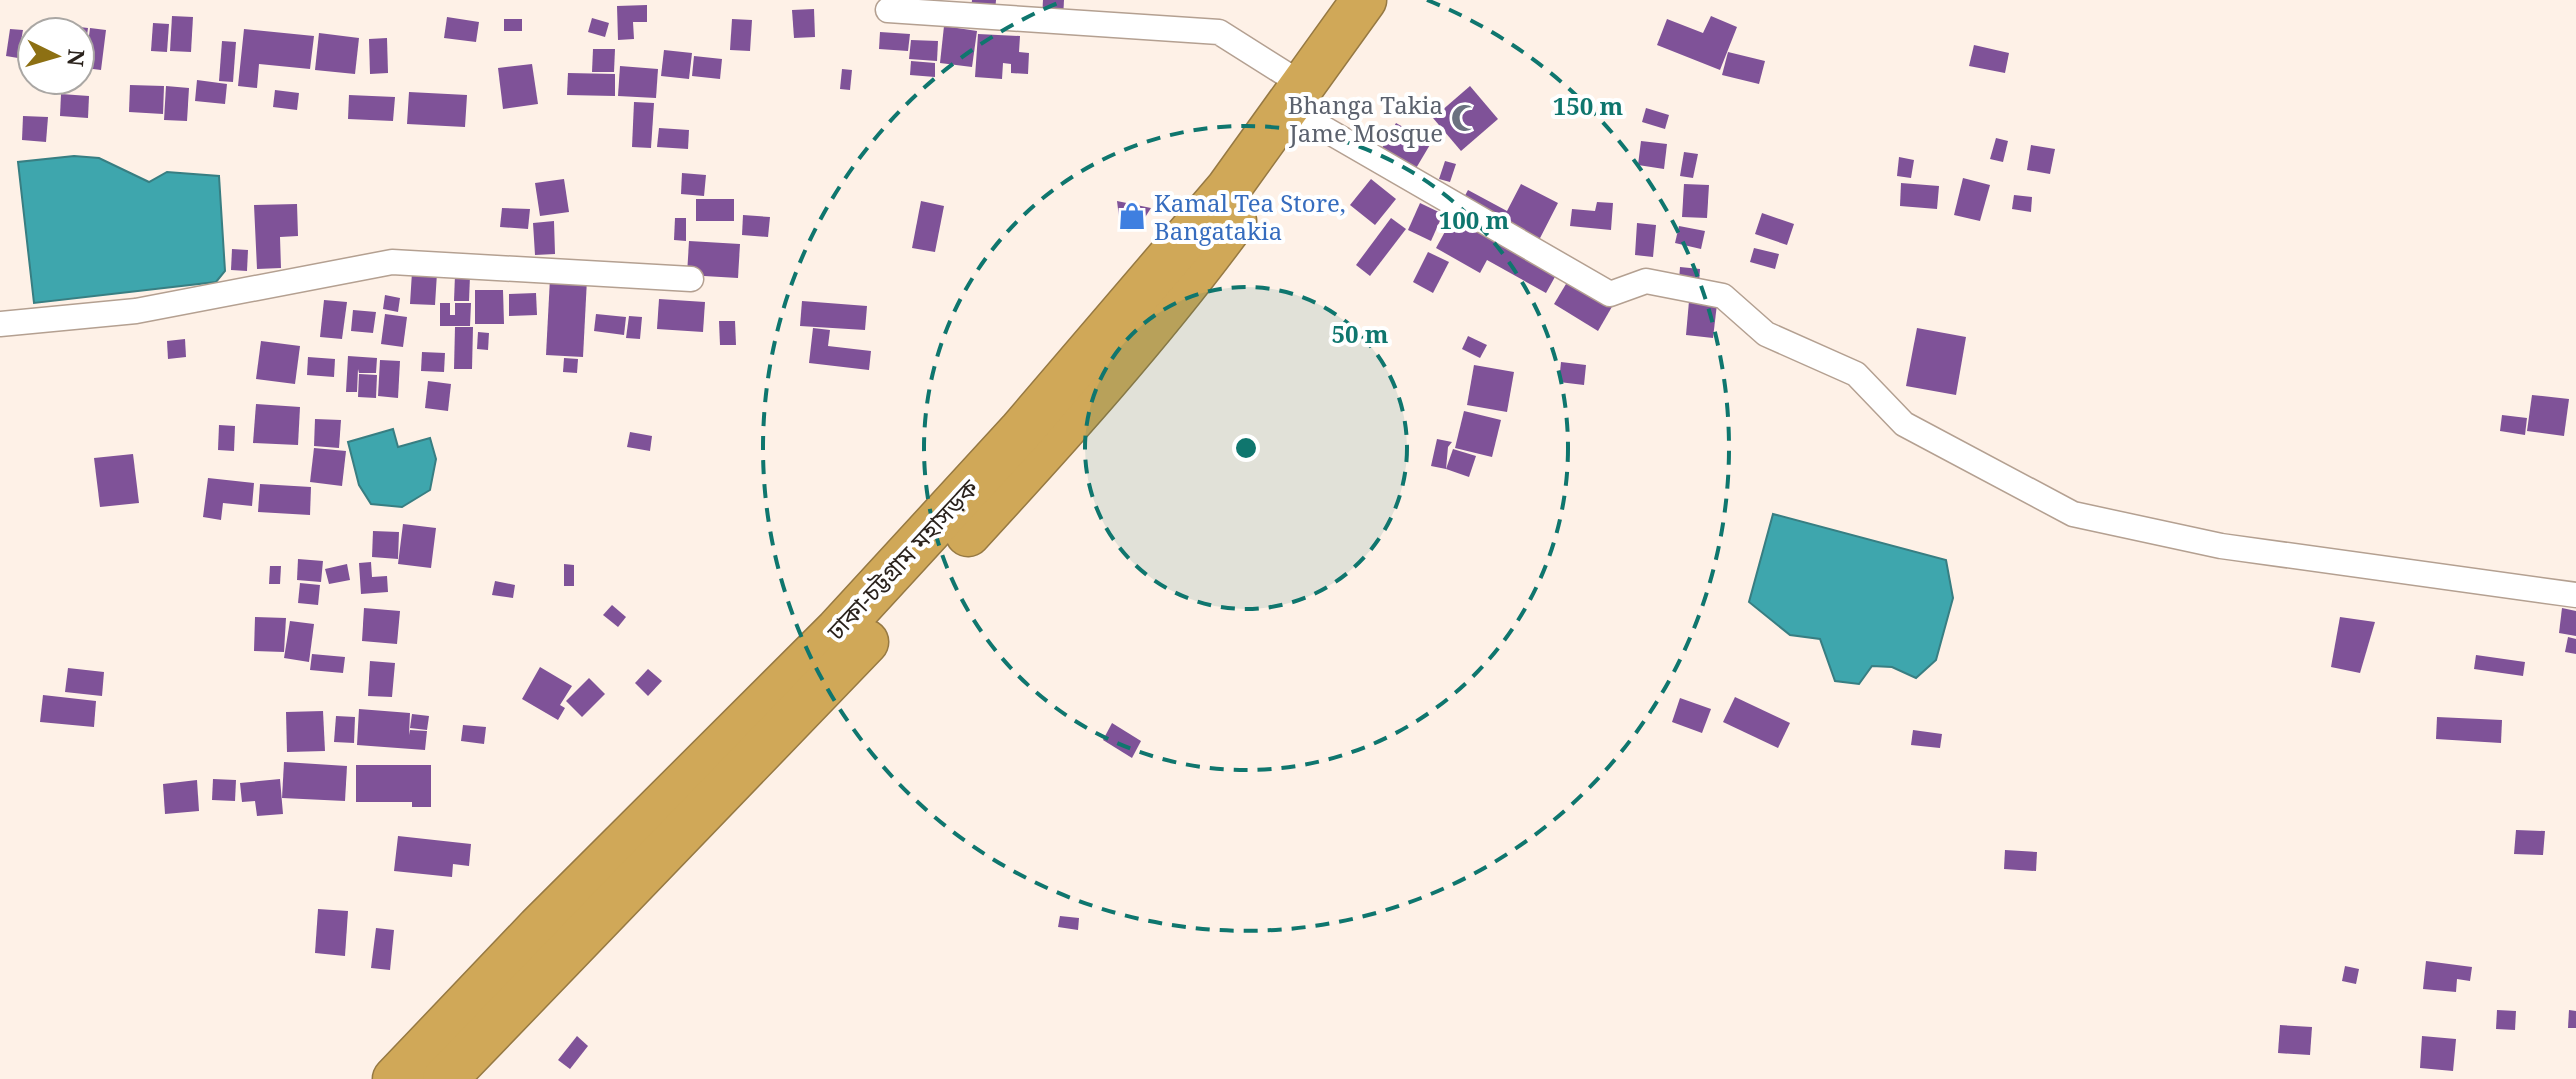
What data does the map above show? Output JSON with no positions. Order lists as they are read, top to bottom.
{
  "streets": {
    "highway": ["ঢাকা-চট্টগ্রাম মহাসড়ক"]
  },
  "places": {
    "mosque": ["Bhanga Takia Jame Mosque"],
    "shop": ["Kamal Tea Store, Bangatakia"]
  },
  "north": "right",
  "rings": ["150 m", "100 m", "50 m"]
}
